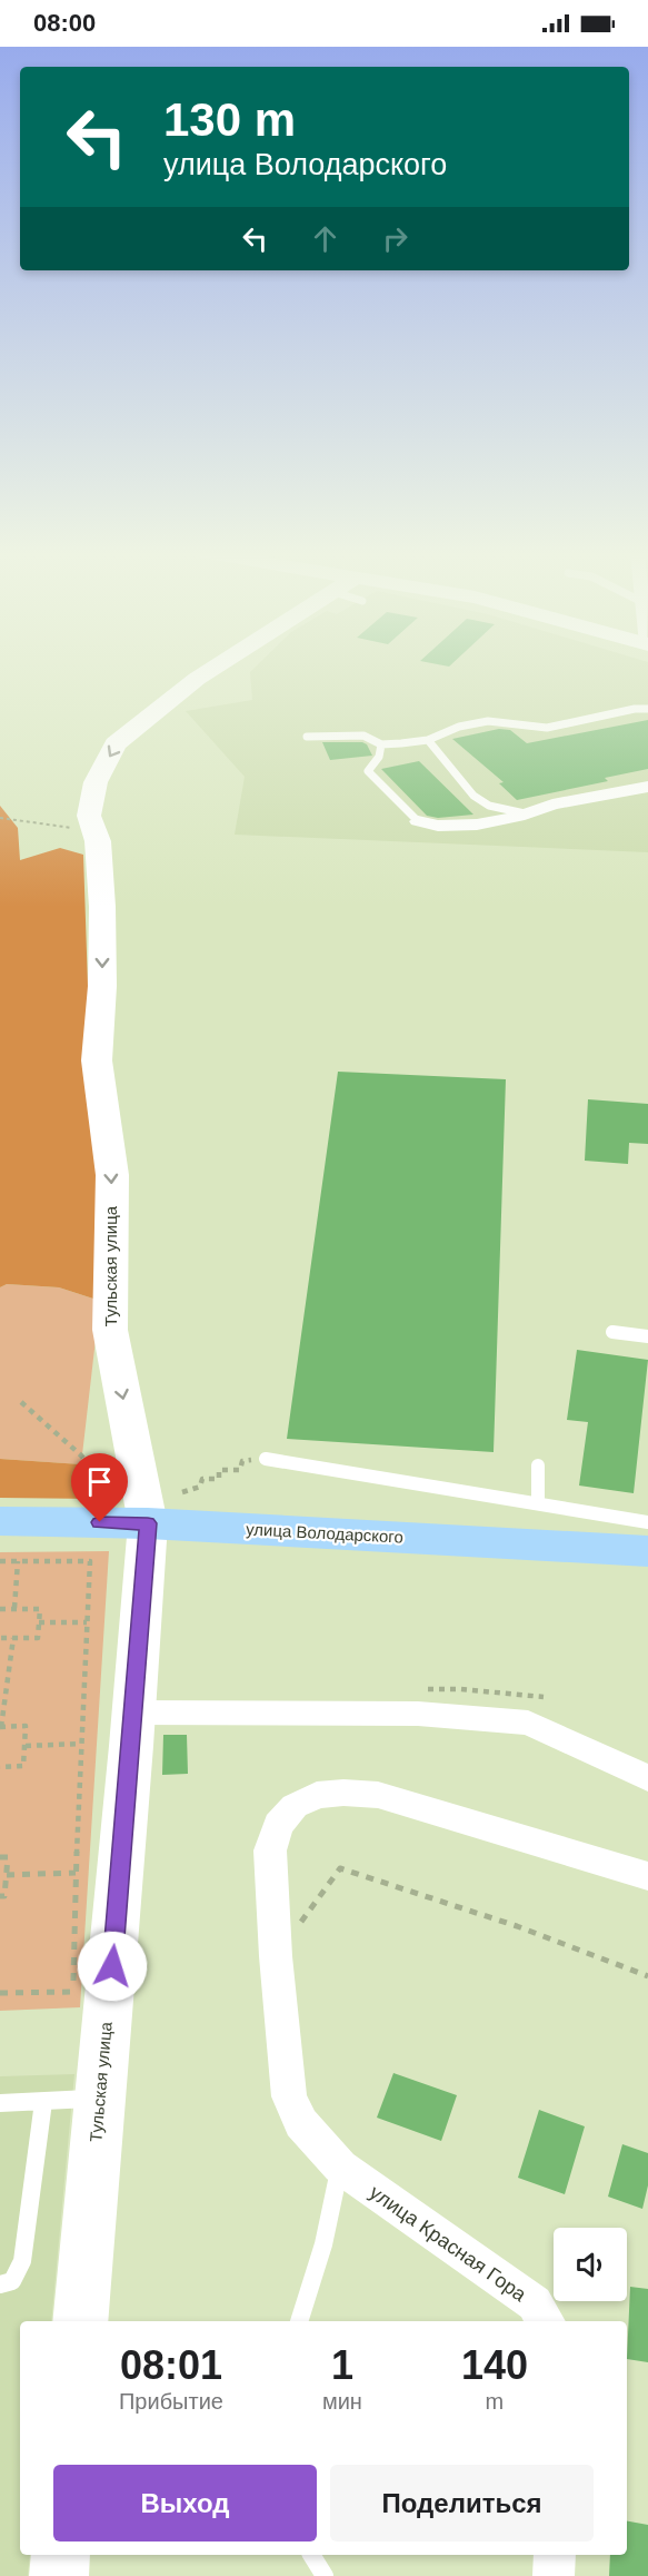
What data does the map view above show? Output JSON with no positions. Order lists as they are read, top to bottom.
{
  "streets": {
    "main road": ["улица Володарского"],
    "street": ["Тульская улица", "улица Красная Гора"]
  },
  "crossings": [
    ["Тульская улица", "улица Володарского"]
  ],
  "one_way": ["Тульская улица"],
  "page": {
    "status": "08:00",
    "turn": ["130 m", "улица Володарского"],
    "eta": [
      "08:01",
      "Прибытие",
      "1",
      "мин",
      "140",
      "m"
    ],
    "buttons": ["Выход", "Поделиться"]
  }
}
